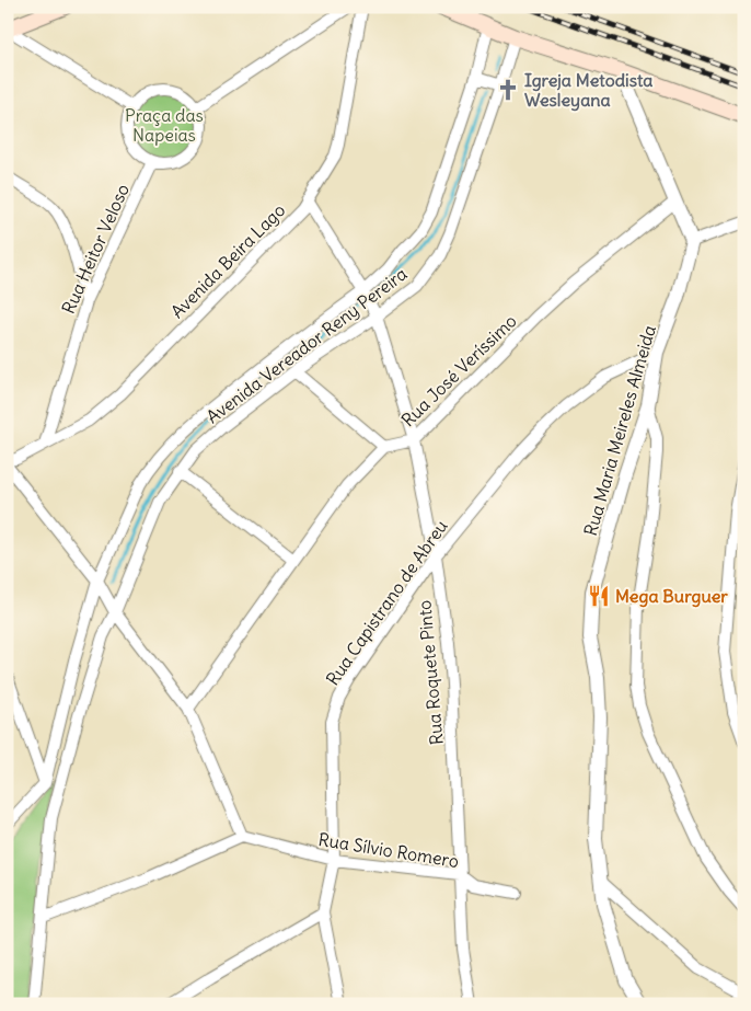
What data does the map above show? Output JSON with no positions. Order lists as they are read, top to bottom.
{
  "streets": {
    "street": [
      "Rua Heitor Veloso",
      "Avenida Beira Lago",
      "Avenida Vereador Reny Pereira",
      "Rua José Veríssimo",
      "Rua Maria Meireles Almeida",
      "Rua Capistrano de Abreu",
      "Rua Roquete Pinto",
      "Rua Sílvio Romero"
    ]
  },
  "crossings": [
    ["Rua Heitor Veloso", "Avenida Beira Lago"],
    ["Avenida Beira Lago", "Rua Roquete Pinto"],
    ["Avenida Vereador Reny Pereira", "Rua Roquete Pinto"],
    ["Rua José Veríssimo", "Rua Roquete Pinto"],
    ["Rua Maria Meireles Almeida", "Rua Capistrano de Abreu"],
    ["Rua Capistrano de Abreu", "Rua Roquete Pinto"],
    ["Rua Capistrano de Abreu", "Rua Sílvio Romero"],
    ["Rua Roquete Pinto", "Rua Sílvio Romero"]
  ],
  "parks": ["Praça das Napeias"],
  "places": {
    "church": ["Igreja Metodista Wesleyana"],
    "restaurant": ["Mega Burguer"]
  }
}
